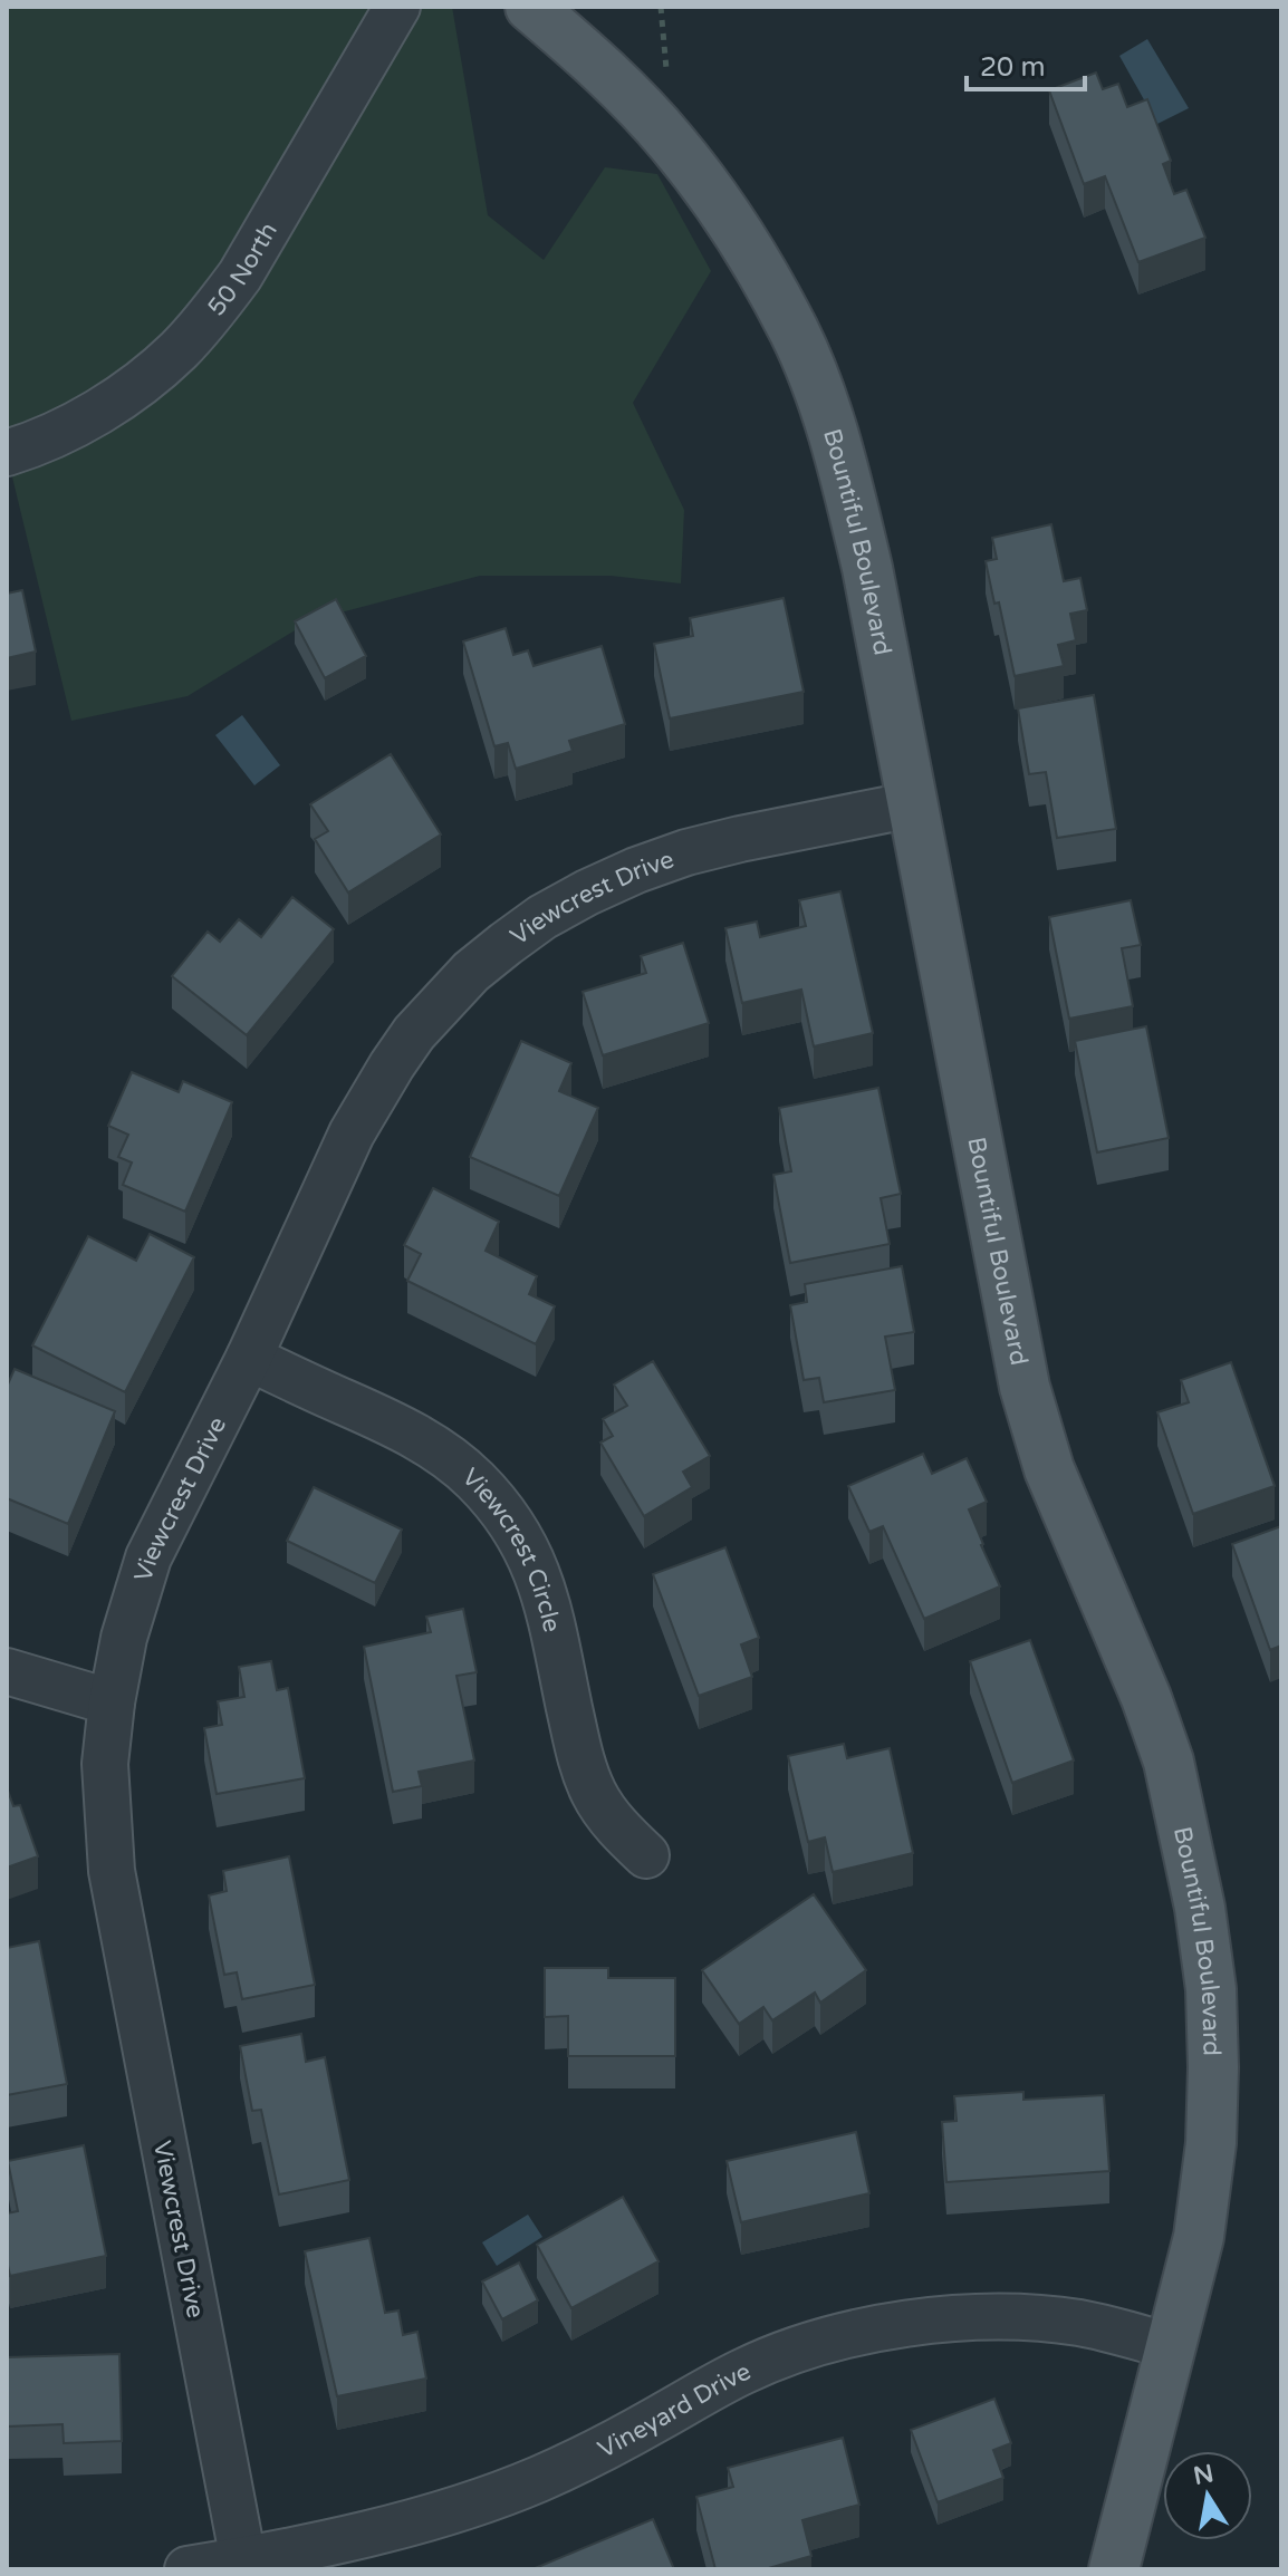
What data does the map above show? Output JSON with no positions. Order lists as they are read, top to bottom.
{
  "streets": {
    "main road": ["Bountiful Boulevard"],
    "street": [
      "50 North",
      "Viewcrest Drive",
      "Viewcrest Circle",
      "Vineyard Drive"
    ]
  },
  "crossings": [
    ["Bountiful Boulevard", "Viewcrest Drive"],
    ["Bountiful Boulevard", "Vineyard Drive"],
    ["Viewcrest Drive", "Viewcrest Circle"],
    ["Viewcrest Drive", "Vineyard Drive"]
  ],
  "scale_bar": "20 m",
  "north": "top"
}
